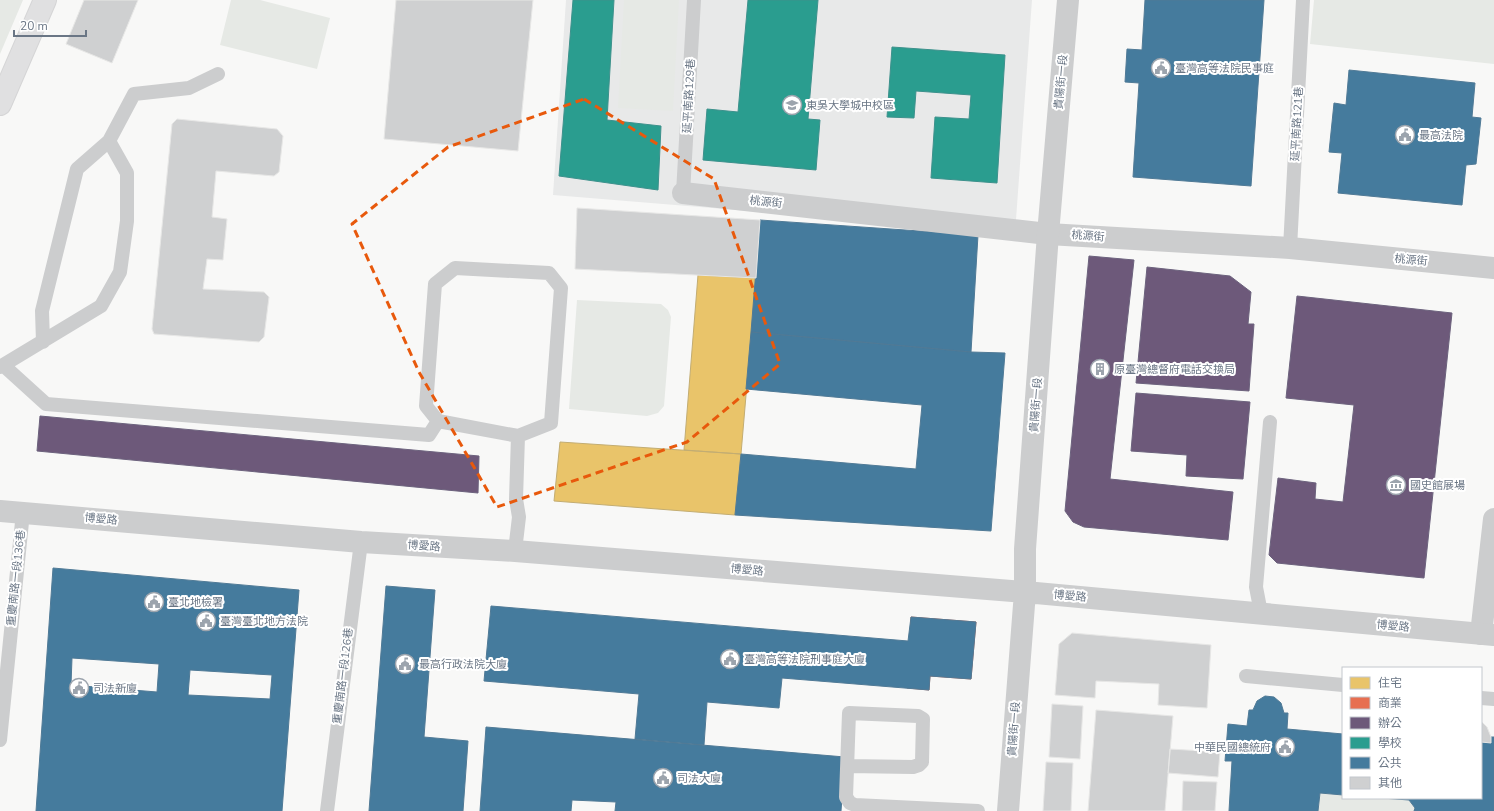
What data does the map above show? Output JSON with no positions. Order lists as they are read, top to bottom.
{
  "streets": {
    "street": ["貴陽街一段", "桃源街", "博愛路"],
    "lane": [
      "延平南路129巷",
      "延平南路121巷",
      "重慶南路一段136巷",
      "重慶南路一段126巷"
    ]
  },
  "crossings": [
    ["貴陽街一段", "桃源街"],
    ["貴陽街一段", "博愛路"],
    ["延平南路129巷", "桃源街"],
    ["延平南路121巷", "桃源街"],
    ["博愛路", "重慶南路一段136巷"],
    ["博愛路", "重慶南路一段126巷"]
  ],
  "places": {
    "public building": [
      "臺灣高等法院民事庭",
      "最高法院",
      "臺北地檢署",
      "臺灣臺北地方法院",
      "臺灣高等法院刑事庭大廈",
      "最高行政法院大廈",
      "司法新廈",
      "中華民國總統府",
      "司法大廈"
    ],
    "school or university": ["東吳大學城中校區"],
    "building": ["原臺灣總督府電話交換局"],
    "museum": ["國史館展場"]
  },
  "legend": [
    "住宅",
    "商業",
    "辦公",
    "學校",
    "公共",
    "其他"
  ],
  "scale_bar": "20 m"
}
